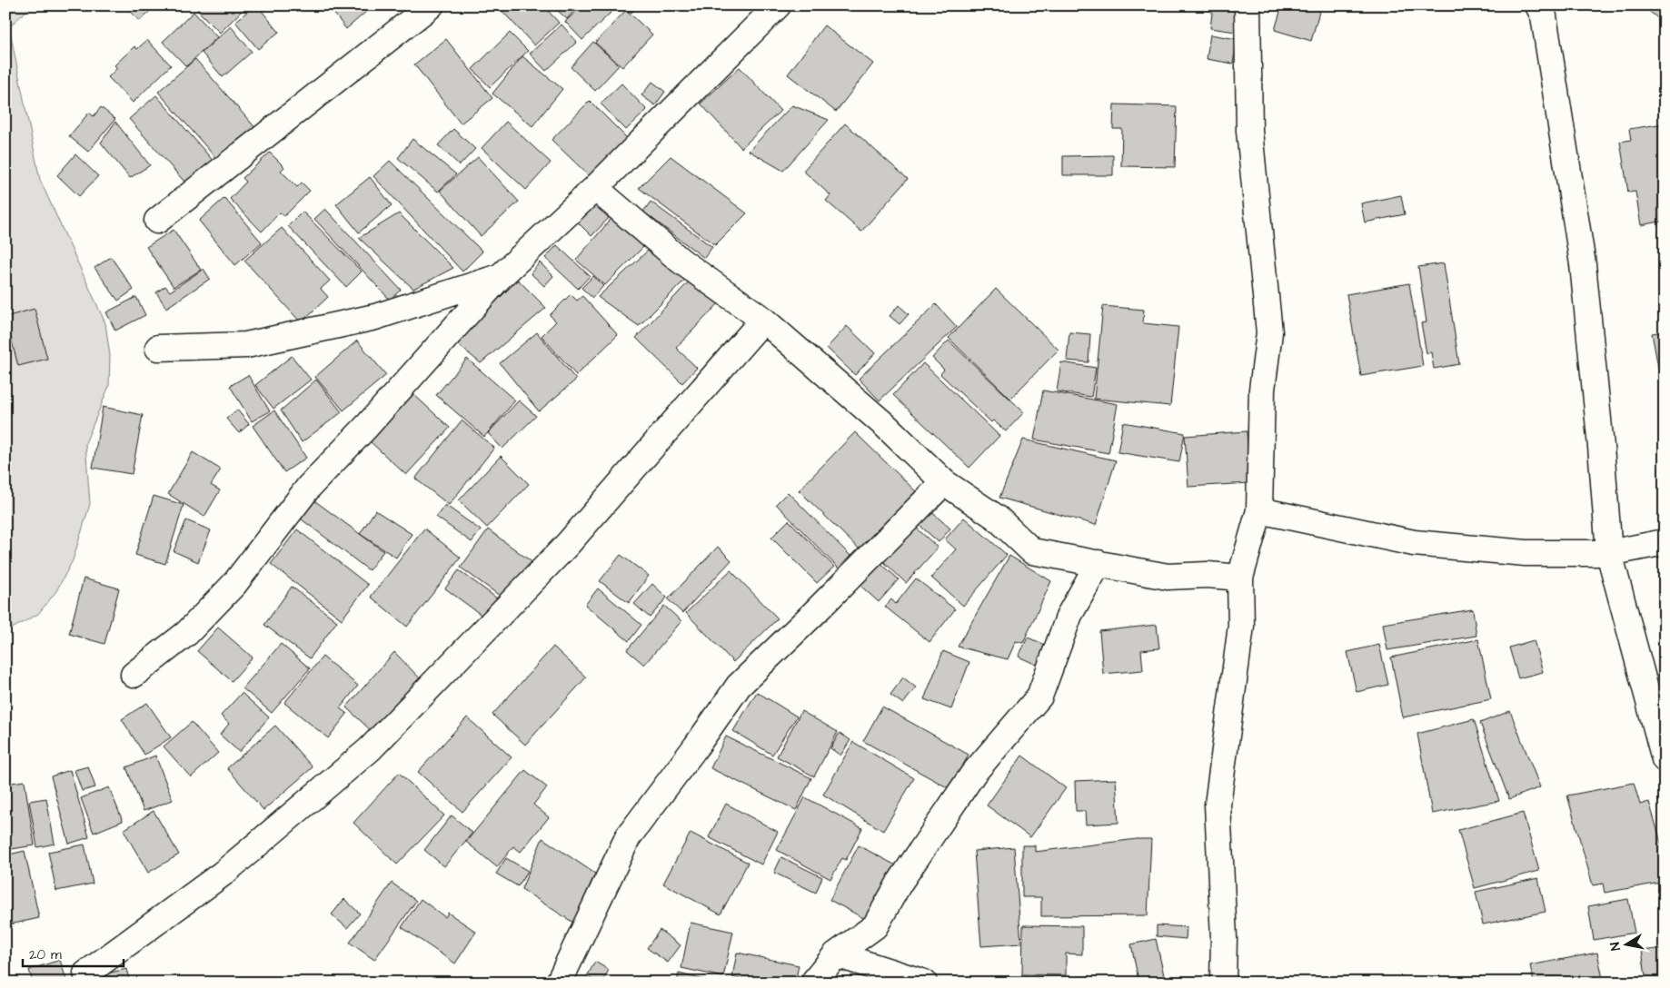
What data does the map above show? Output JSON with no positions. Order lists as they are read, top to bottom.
{
  "scale_bar": "20 m",
  "north": "left"
}
